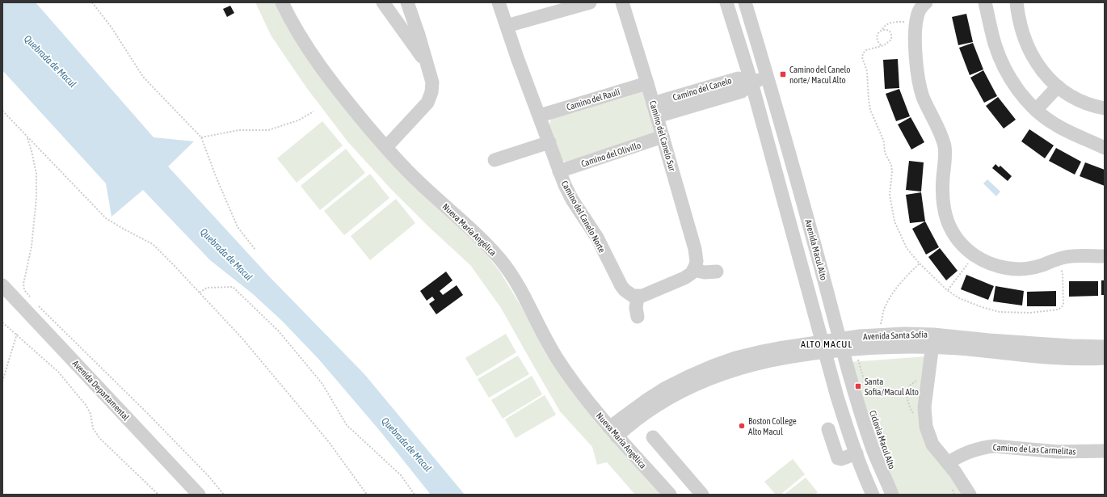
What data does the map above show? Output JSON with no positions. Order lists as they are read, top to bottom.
{
  "streets": {
    "street": [
      "Camino del Canelo",
      "Camino del Raulí",
      "Camino del Canelo Sur",
      "Camino del Olivillo",
      "Camino del Canelo Norte",
      "Nueva María Angélica",
      "Avenida Macul Alto",
      "Avenida Santa Sofía",
      "Avenida Departamental",
      "Camino de Las Carmelitas"
    ],
    "path": ["Ciclovìa Macul Alto"]
  },
  "crossings": [
    ["Camino del Canelo", "Camino del Canelo Sur"],
    ["Camino del Canelo", "Avenida Macul Alto"],
    ["Camino del Raulí", "Camino del Canelo Sur"],
    ["Camino del Raulí", "Camino del Canelo Norte"],
    ["Camino del Canelo Sur", "Camino del Olivillo"],
    ["Camino del Olivillo", "Camino del Canelo Norte"],
    ["Nueva María Angélica", "Avenida Santa Sofía"],
    ["Avenida Macul Alto", "Avenida Santa Sofía"],
    ["Avenida Macul Alto", "Ciclovìa Macul Alto"],
    ["Avenida Santa Sofía", "Ciclovìa Macul Alto"]
  ],
  "districts": ["ALTO MACUL"],
  "water": ["Quebrada de Macul"],
  "places": {
    "transit": ["Camino del Canelo norte/ Macul Alto", "Santa Sofia/Macul Alto"],
    "other": ["Boston College Alto Macul"]
  }
}
